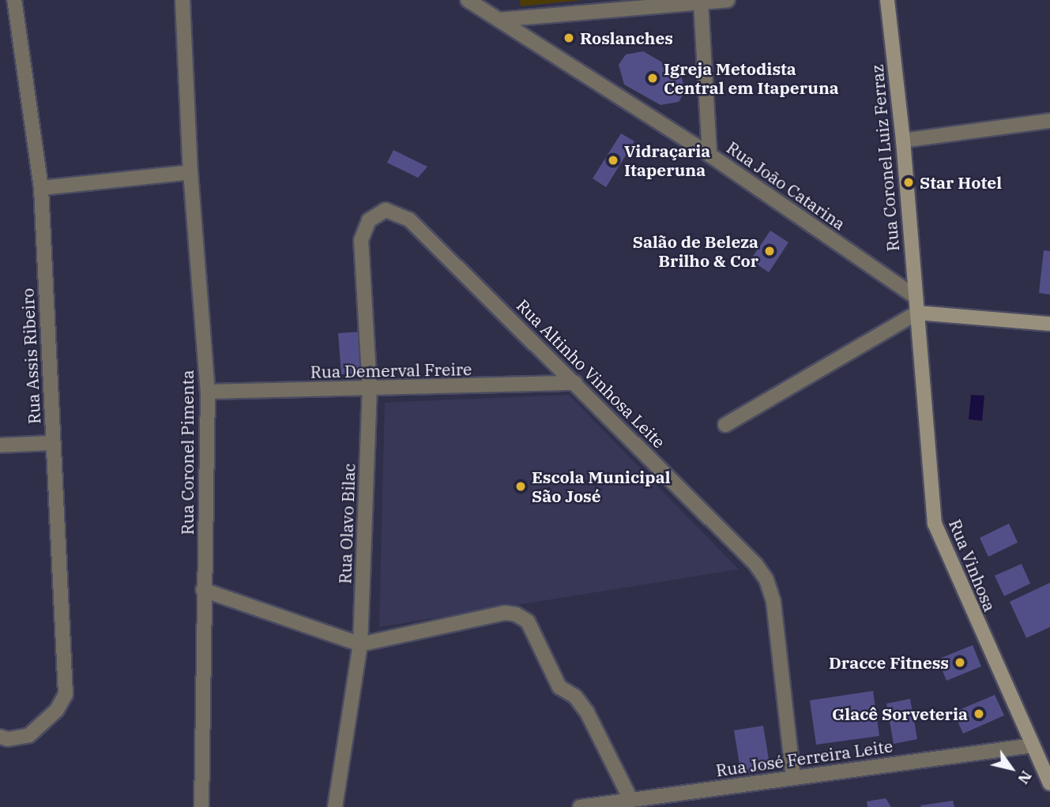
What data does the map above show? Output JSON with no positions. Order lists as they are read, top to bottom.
{
  "streets": {
    "main road": ["Rua Coronel Luiz Ferraz", "Rua Vinhosa"],
    "street": [
      "Rua João Catarina",
      "Rua Assis Ribeiro",
      "Rua Demerval Freire",
      "Rua Altinho Vinhosa Leite",
      "Rua Coronel Pimenta",
      "Rua Olavo Bilac",
      "Rua José Ferreira Leite"
    ]
  },
  "crossings": [
    ["Rua Coronel Luiz Ferraz", "Rua João Catarina"],
    ["Rua Coronel Luiz Ferraz", "Rua Vinhosa"],
    ["Rua Demerval Freire", "Rua Altinho Vinhosa Leite"],
    ["Rua Demerval Freire", "Rua Coronel Pimenta"],
    ["Rua Demerval Freire", "Rua Olavo Bilac"],
    ["Rua Altinho Vinhosa Leite", "Rua Olavo Bilac"],
    ["Rua Altinho Vinhosa Leite", "Rua José Ferreira Leite"],
    ["Rua Vinhosa", "Rua José Ferreira Leite"]
  ],
  "places": [
    "Roslanches",
    "Igreja Metodista Central em Itaperuna",
    "Vidraçaria Itaperuna",
    "Star Hotel",
    "Salão de Beleza Brilho & Cor",
    "Escola Municipal São José",
    "Dracce Fitness",
    "Glacê Sorveteria"
  ],
  "north": "bottom right"
}
